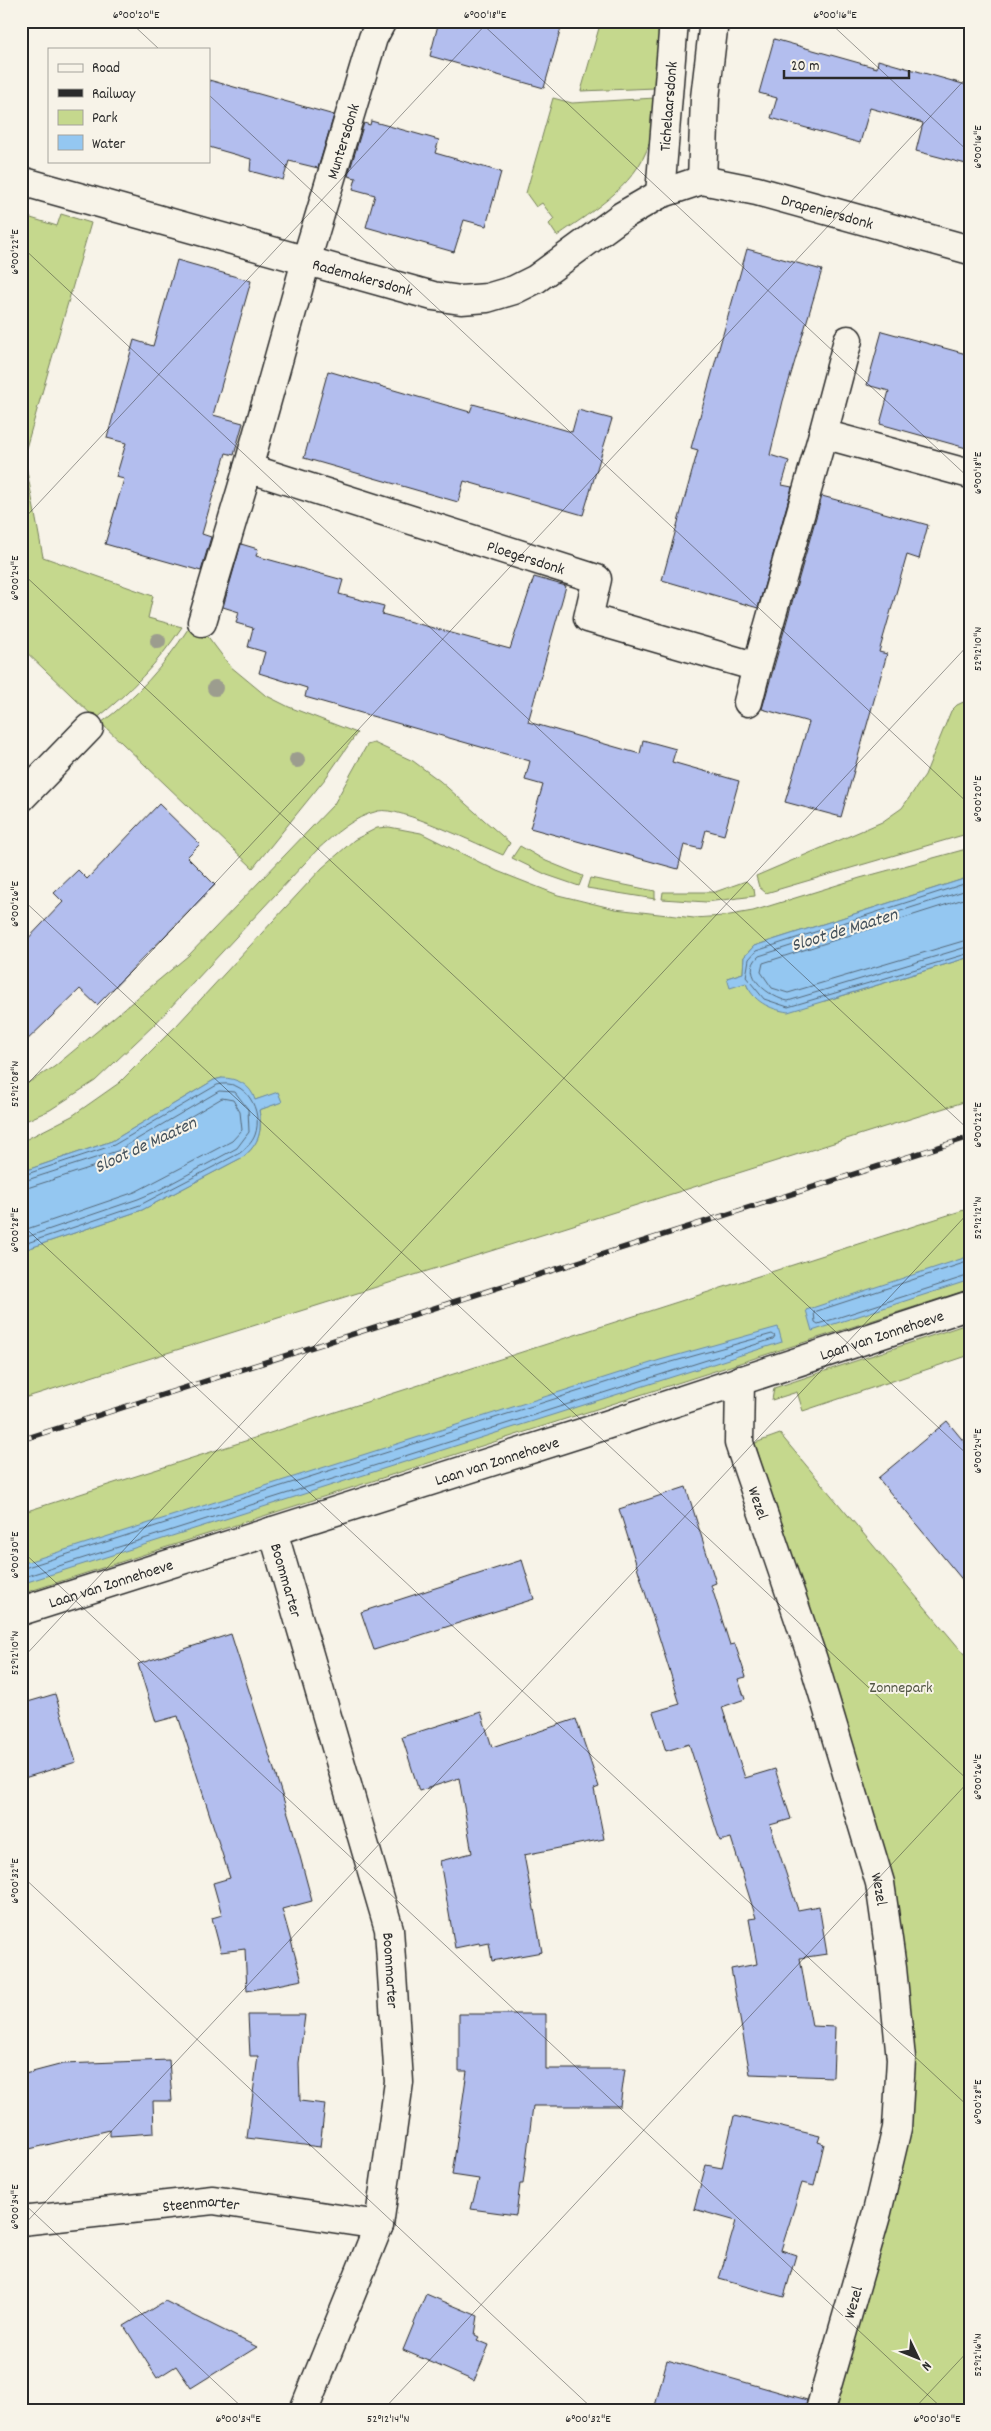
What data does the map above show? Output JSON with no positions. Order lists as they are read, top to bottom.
{
  "streets": {
    "street": [
      "Tichelaarsdonk",
      "Muntersdonk",
      "Drapeniersdonk",
      "Rademakersdonk",
      "Ploegersdonk",
      "Laan van Zonnehoeve",
      "Wezel",
      "Boommarter",
      "Steenmarter"
    ]
  },
  "crossings": [
    ["Tichelaarsdonk", "Drapeniersdonk"],
    ["Tichelaarsdonk", "Rademakersdonk"],
    ["Muntersdonk", "Rademakersdonk"],
    ["Drapeniersdonk", "Rademakersdonk"],
    ["Laan van Zonnehoeve", "Wezel"],
    ["Laan van Zonnehoeve", "Boommarter"],
    ["Boommarter", "Steenmarter"]
  ],
  "water": ["Sloot de Maaten"],
  "parks": ["Zonnepark"],
  "legend": [
    "Road",
    "Railway",
    "Park",
    "Water"
  ],
  "scale_bar": "20 m",
  "north": "bottom right",
  "coordinates": [
    "6°00'20\"E",
    "6°00'18\"E",
    "6°00'16\"E",
    "6°00'22\"E",
    "6°00'24\"E",
    "52°12'10\"N",
    "6°00'26\"E",
    "52°12'08\"N",
    "52°12'12\"N",
    "6°00'28\"E",
    "6°00'30\"E",
    "6°00'32\"E",
    "6°00'34\"E",
    "52°12'16\"N",
    "52°12'14\"N"
  ]
}
